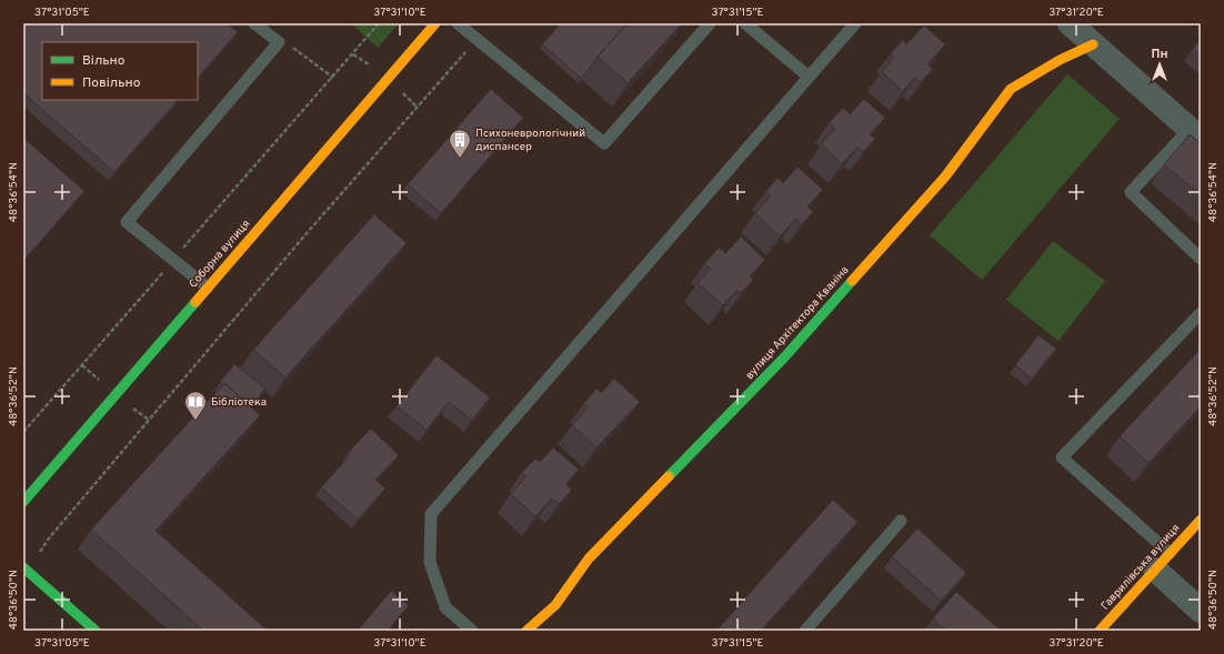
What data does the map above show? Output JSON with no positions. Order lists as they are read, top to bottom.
{
  "streets": {
    "street": ["Соборна вулиця", "вулиця Архітектора Кваніна", "Гаврилівська вулиця"]
  },
  "places": {
    "building": ["Психоневрологічний диспансер"],
    "library": ["Бібліотека"]
  },
  "legend": ["Вільно", "Повільно"],
  "north": "top",
  "coordinates": [
    "37°31'05\"E",
    "37°31'10\"E",
    "37°31'15\"E",
    "37°31'20\"E",
    "48°36'54\"N",
    "48°36'52\"N",
    "48°36'50\"N"
  ]
}
